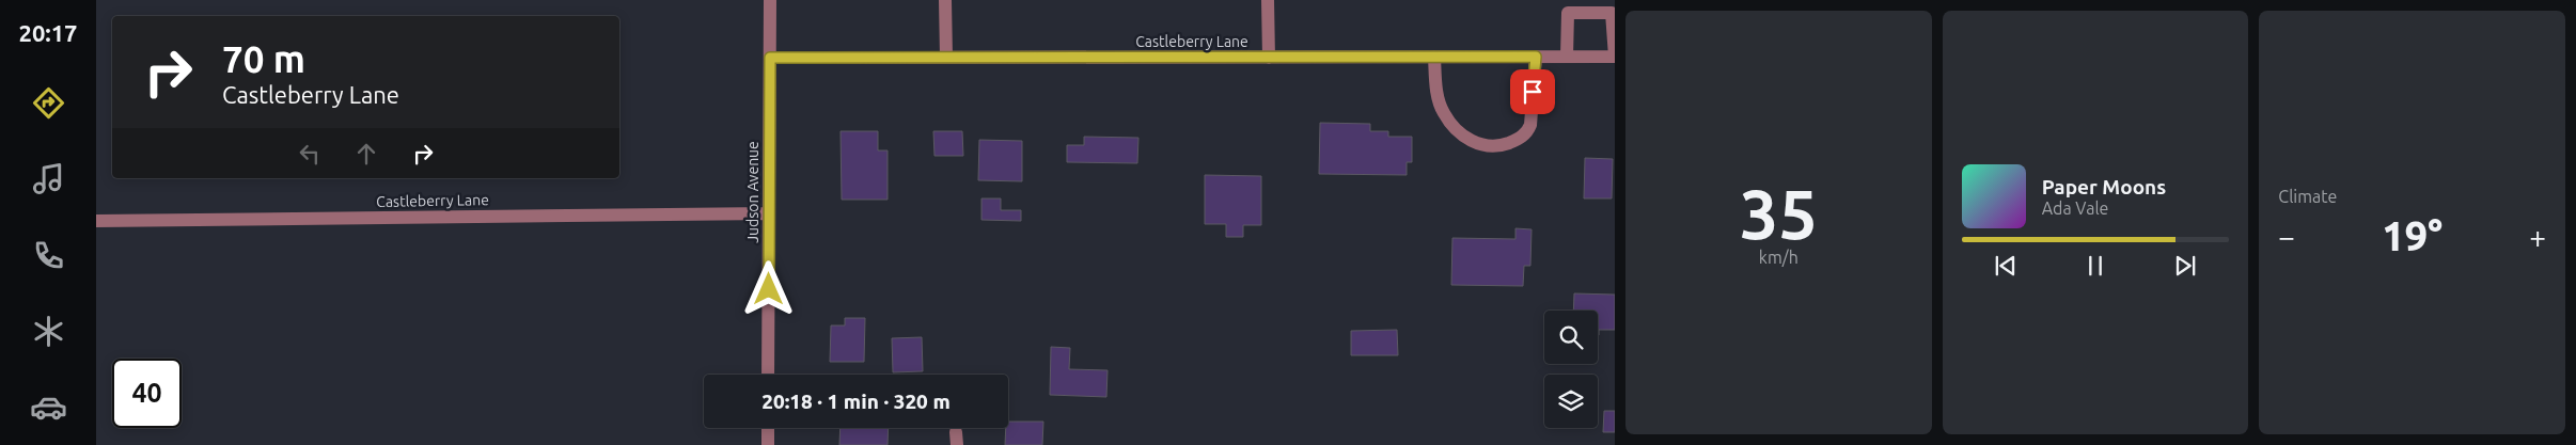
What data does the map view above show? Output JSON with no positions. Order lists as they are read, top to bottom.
{
  "streets": {
    "street": ["Castleberry Lane", "Judson Avenue"]
  },
  "crossings": [
    ["Castleberry Lane", "Judson Avenue"]
  ],
  "page": {
    "tabs": "20:17",
    "tile": [
      ["35", "km/h"],
      "Climate"
    ],
    "turn": ["70 m", "Castleberry Lane"],
    "song": ["Paper Moons", "Ada Vale"],
    "heat": ["−", "19°", "+"],
    "limit": "40",
    "trip": "20:18 · 1 min · 320 m"
  }
}
